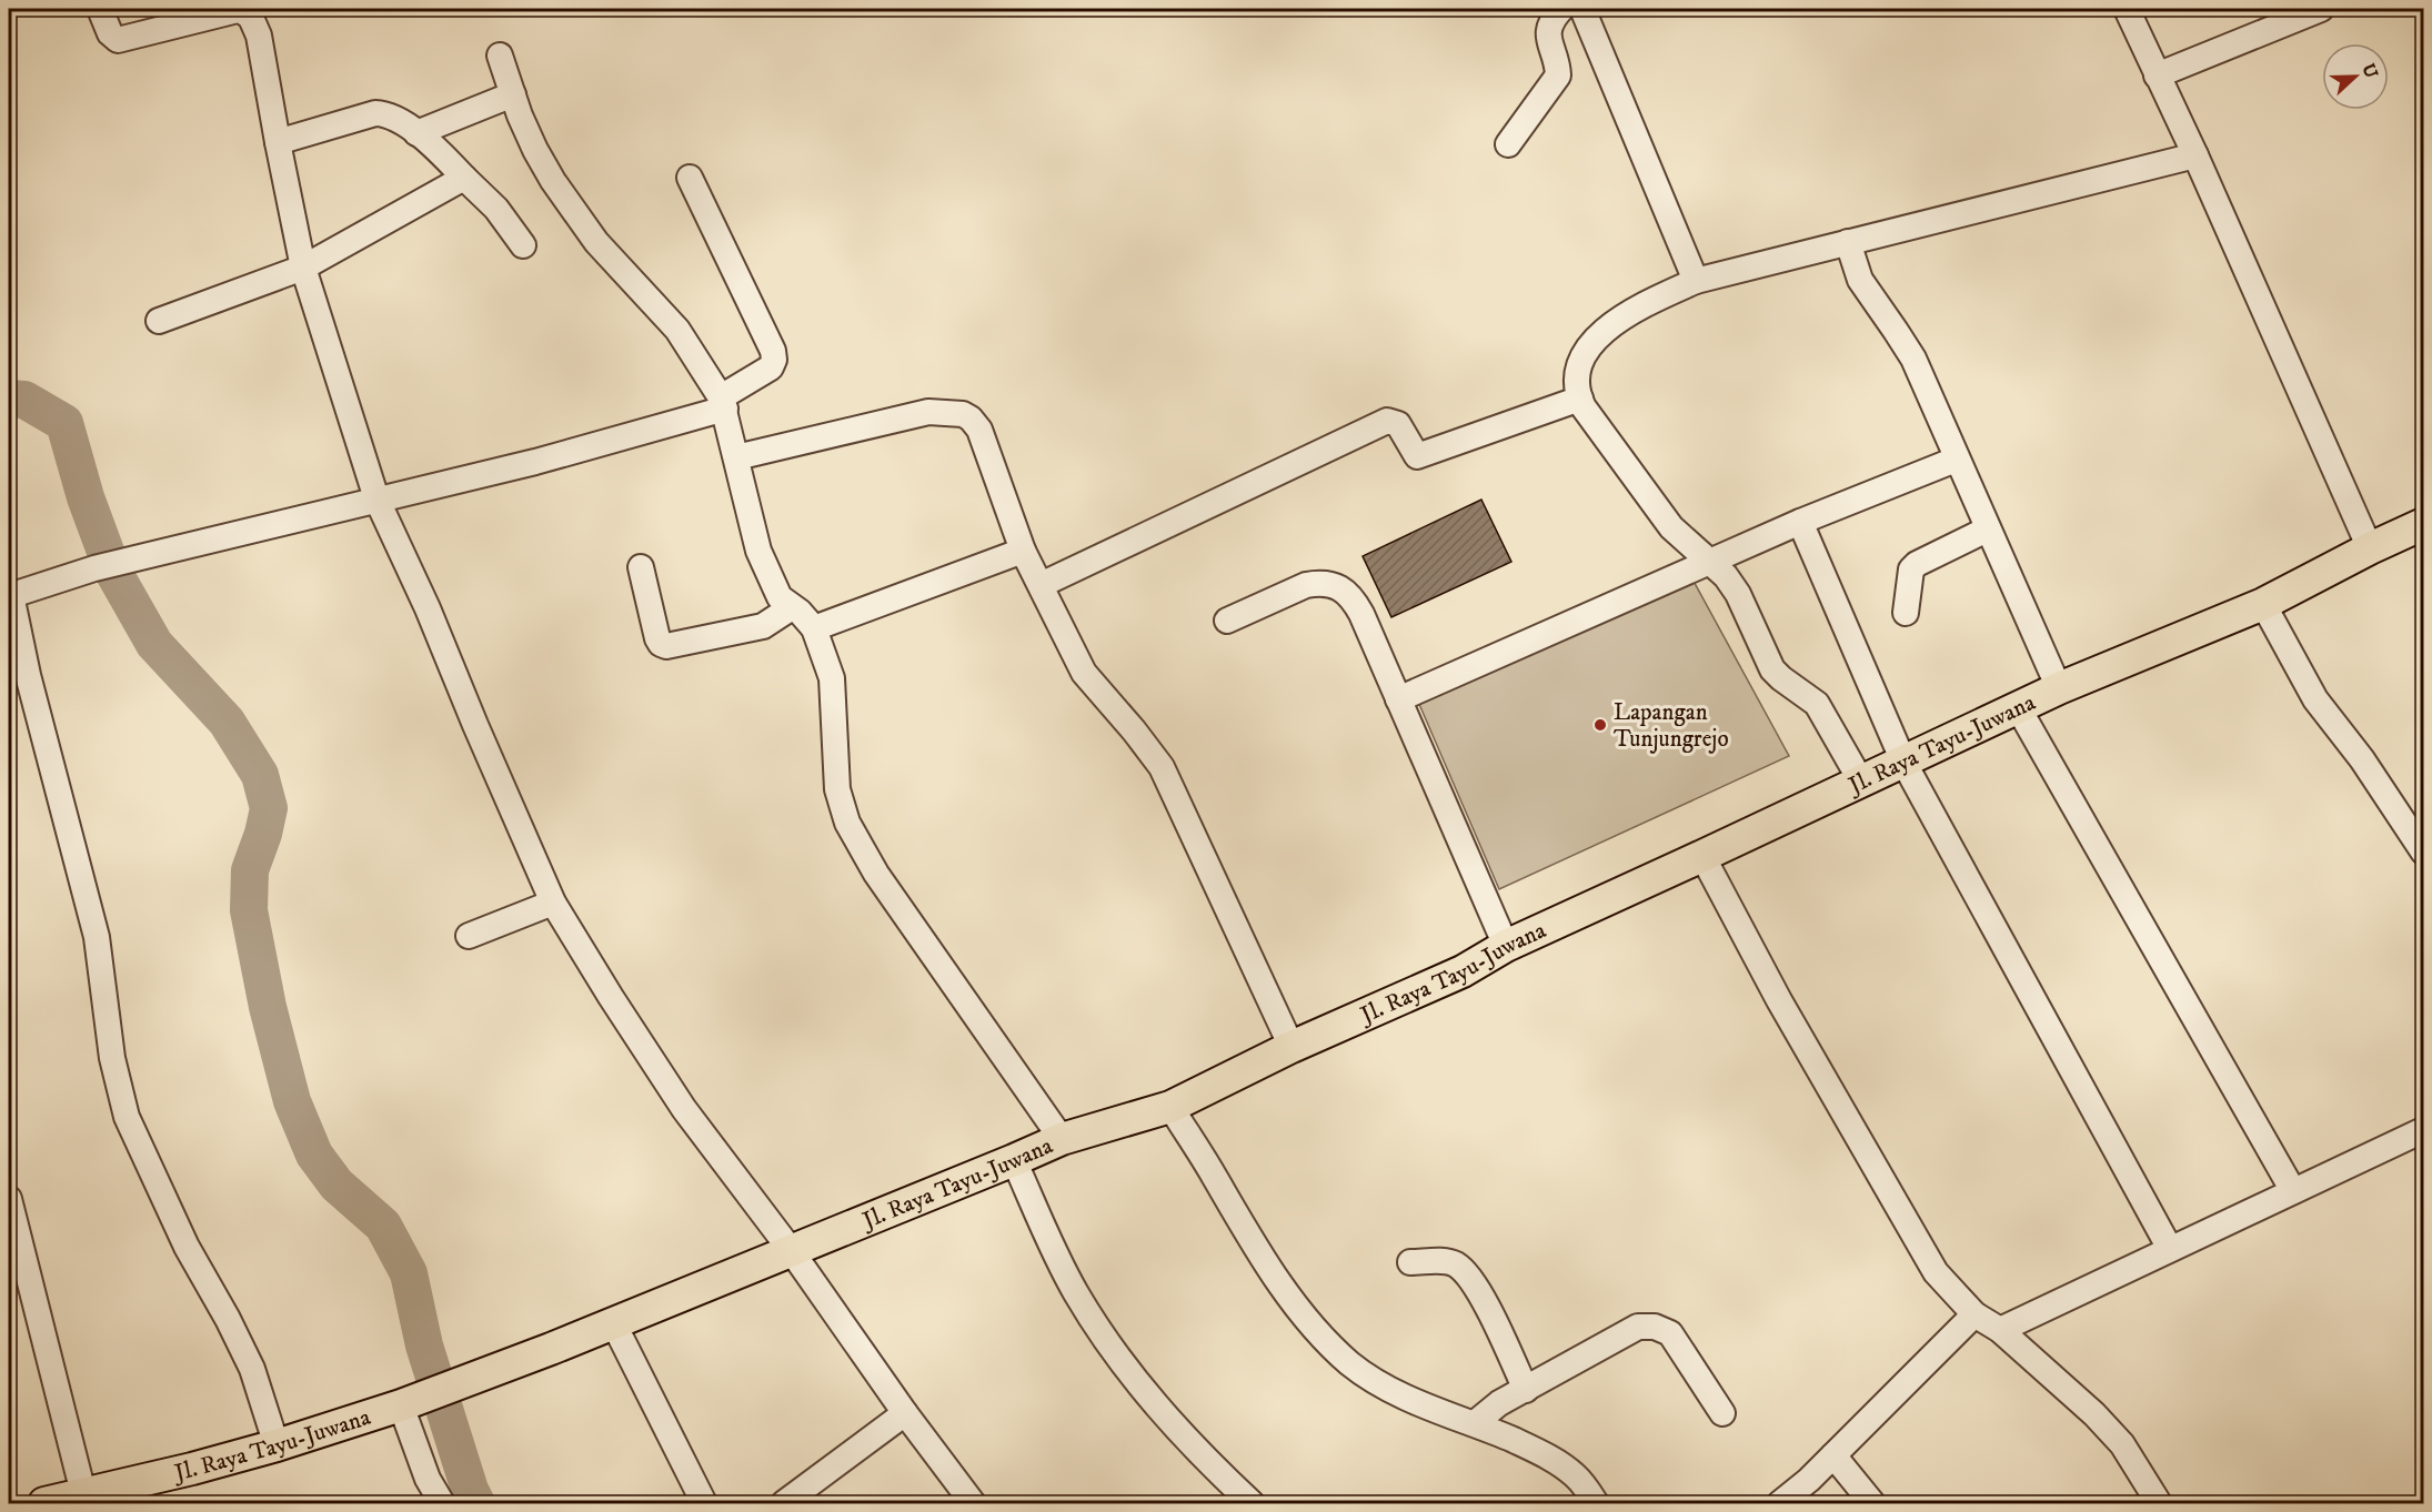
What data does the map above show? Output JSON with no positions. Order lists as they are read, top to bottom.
{
  "streets": {
    "main road": ["Jl. Raya Tayu-Juwana"]
  },
  "places": ["Lapangan Tunjungrejo"],
  "north": "right"
}
